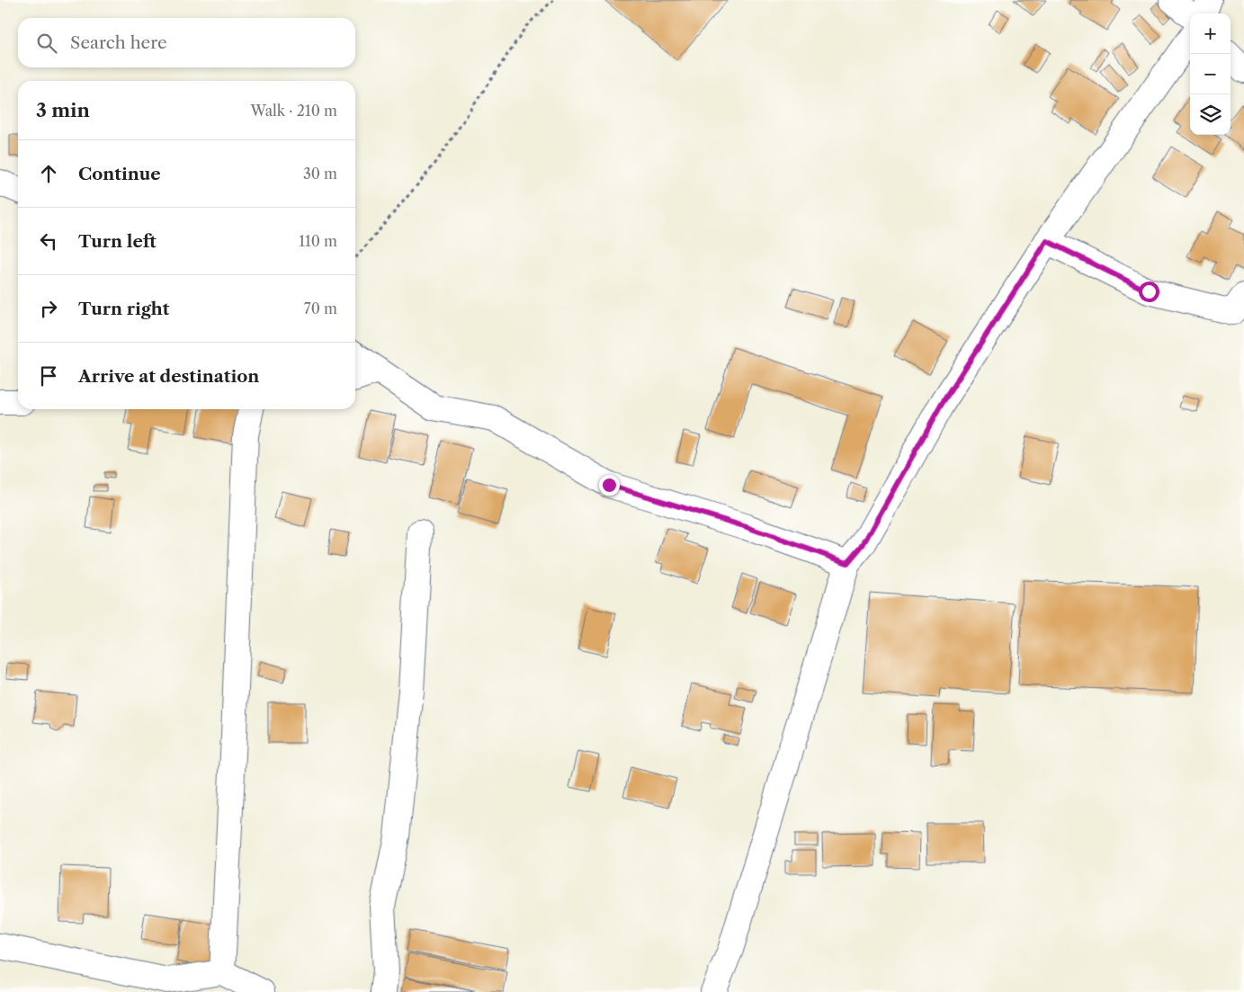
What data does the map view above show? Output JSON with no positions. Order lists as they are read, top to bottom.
{
  "page": {
    "map_buttons": ["+", "−"],
    "search": "Search here",
    "heading": ["3 min", "Walk · 210 m"],
    "list": [
      ["Continue", "30 m"],
      ["Turn left", "110 m"],
      ["Turn right", "70 m"],
      "Arrive at destination"
    ]
  }
}
